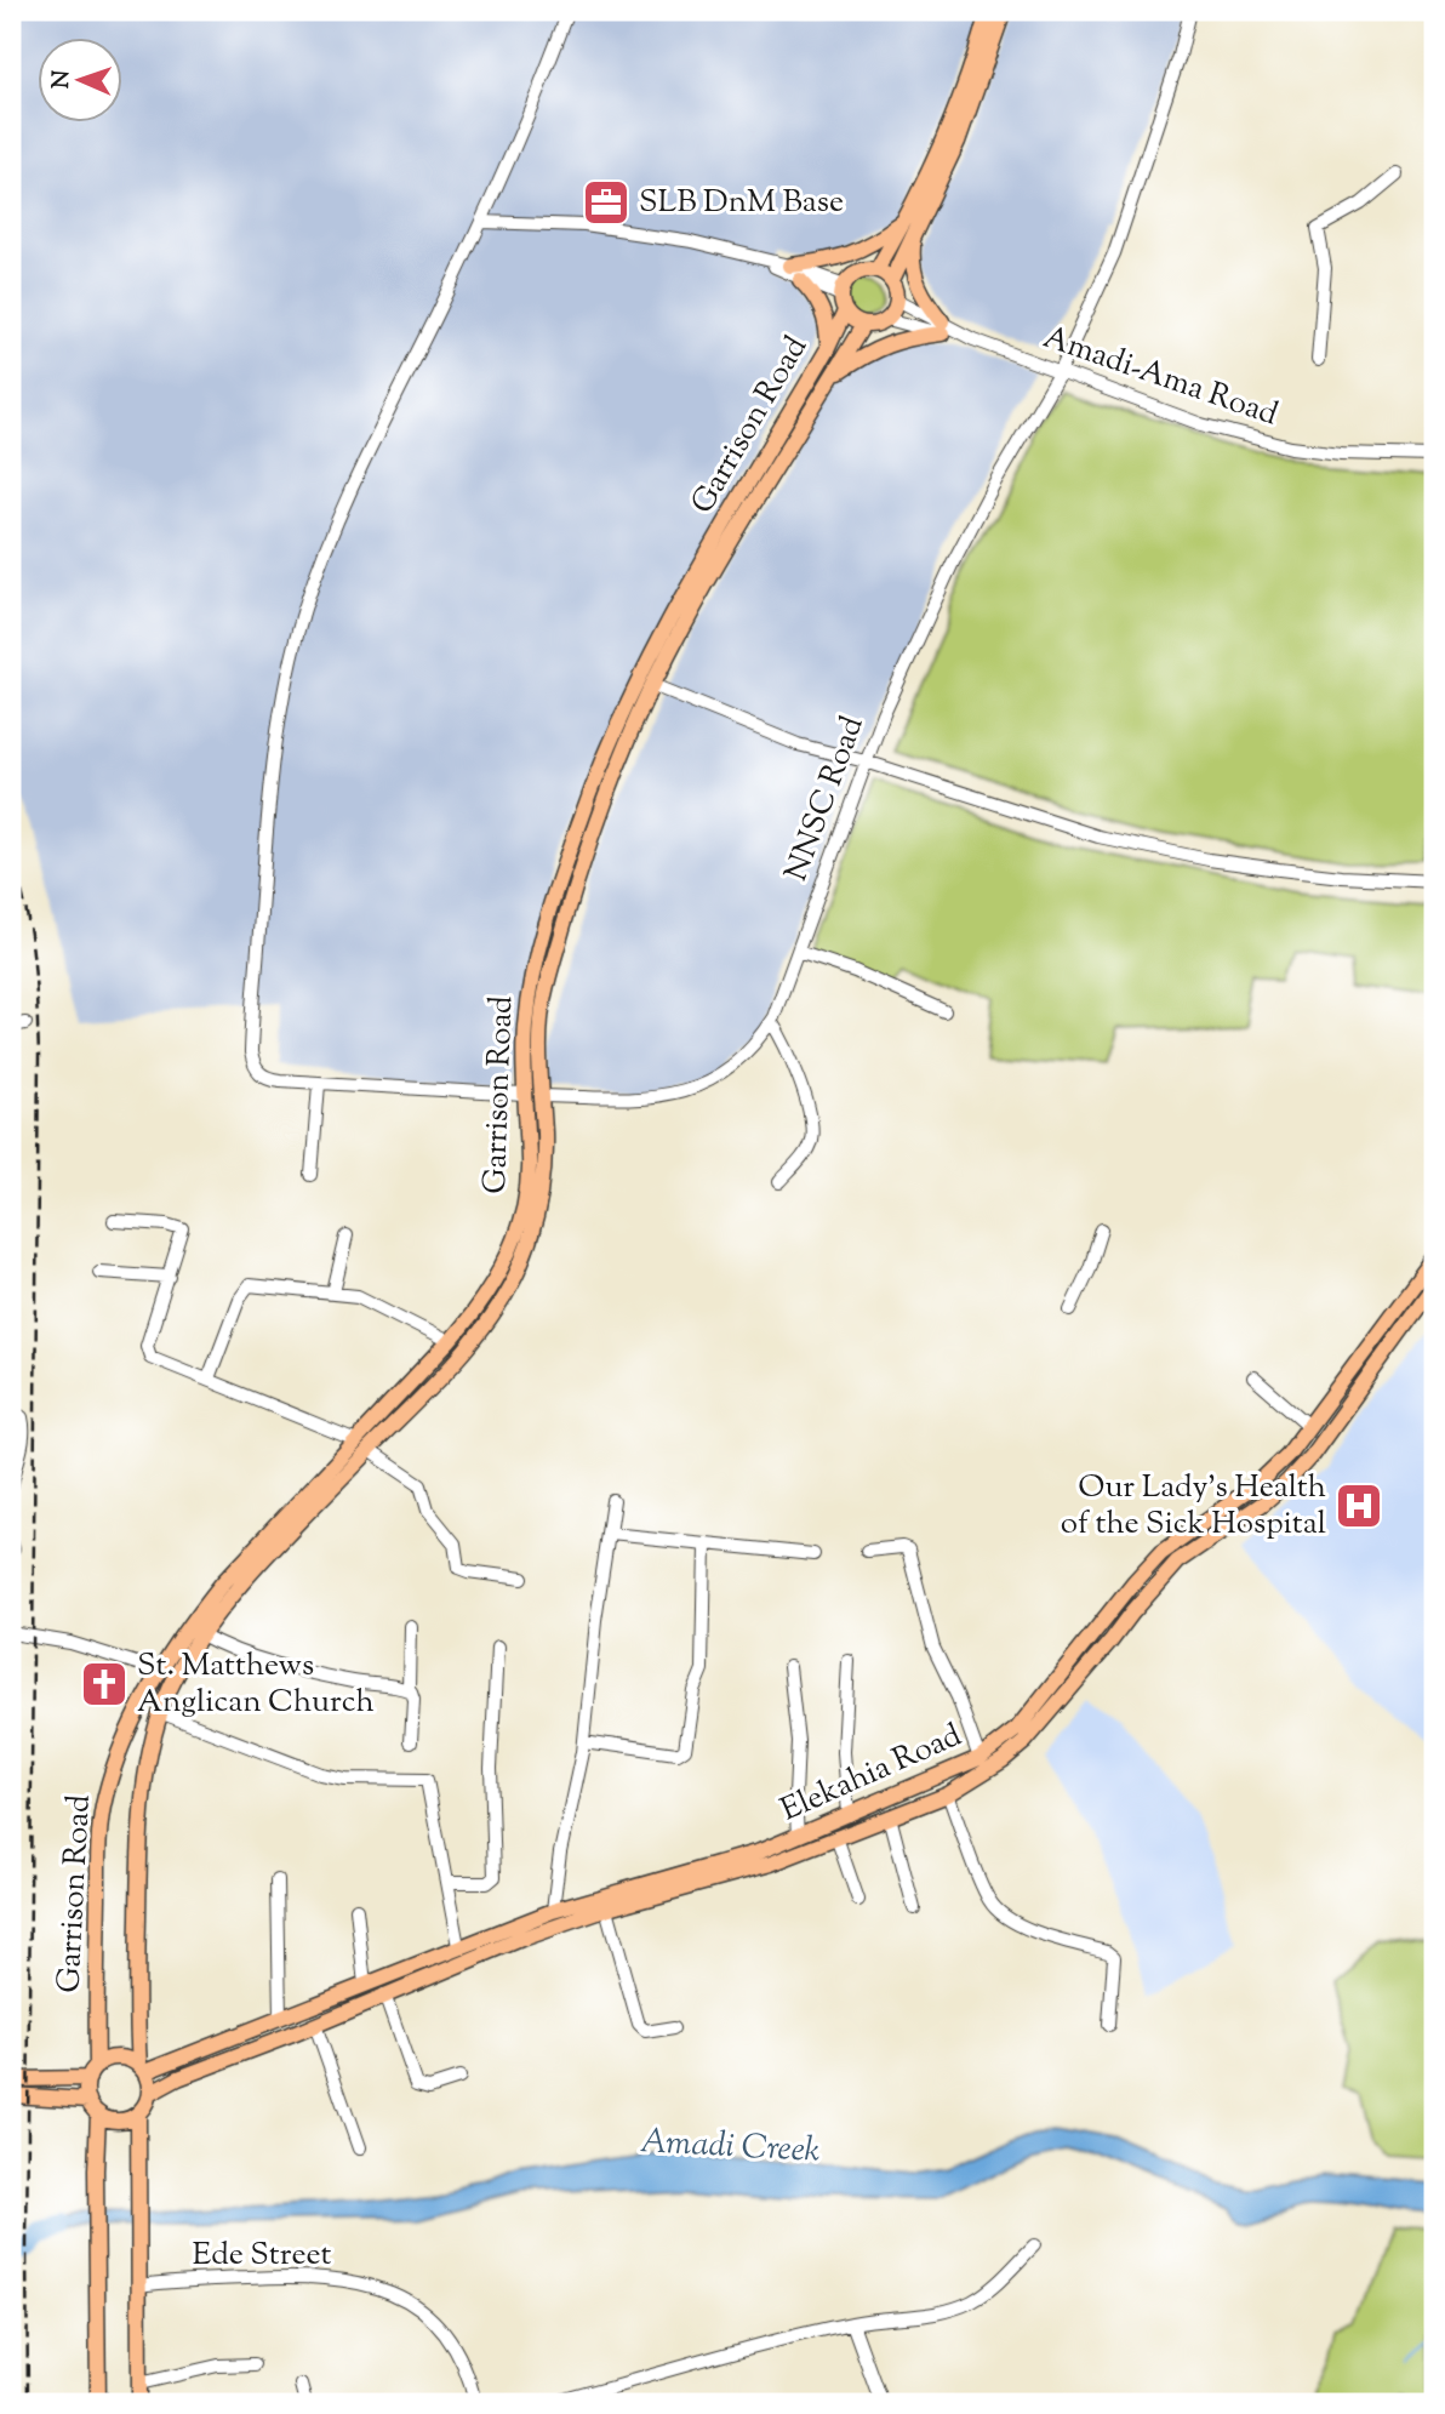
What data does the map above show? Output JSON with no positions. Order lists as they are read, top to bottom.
{
  "streets": {
    "main road": ["Garrison Road", "Elekahia Road"],
    "street": ["Amadi-Ama Road", "NNSC Road", "Ede Street"]
  },
  "crossings": [
    ["Amadi-Ama Road", "Garrison Road"],
    ["Amadi-Ama Road", "NNSC Road"],
    ["Garrison Road", "NNSC Road"],
    ["Garrison Road", "Elekahia Road"]
  ],
  "water": ["Amadi Creek"],
  "places": {
    "office": ["SLB DnM Base"],
    "hospital": ["Our Lady's Health of the Sick Hospital"],
    "church": ["St. Matthews Anglican Church"]
  },
  "north": "left"
}
